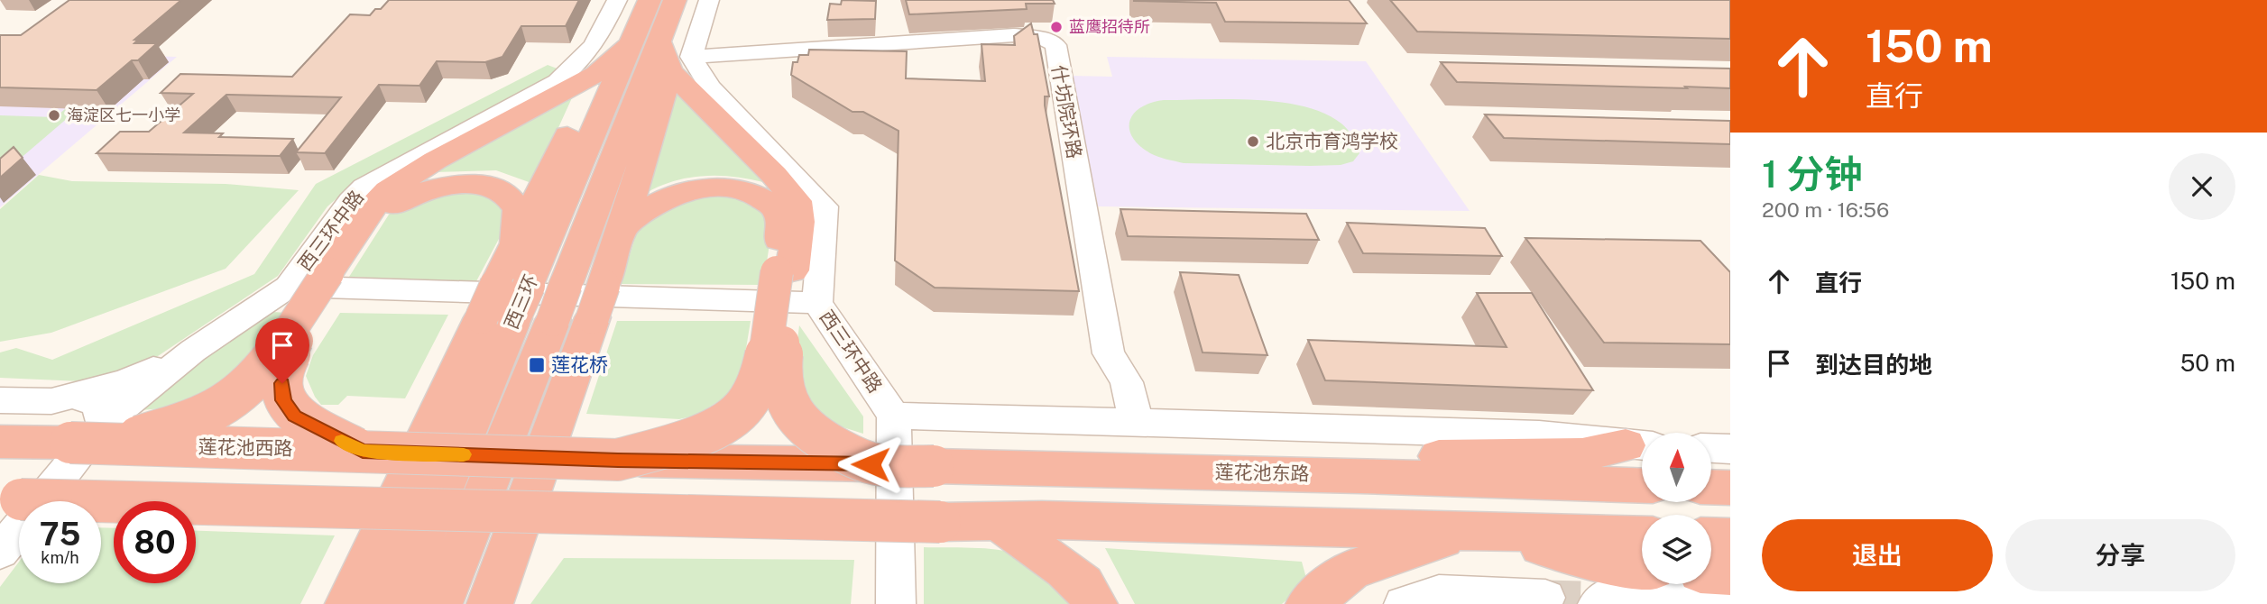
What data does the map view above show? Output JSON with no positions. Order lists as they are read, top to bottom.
{
  "streets": {
    "highway": ["西三环", "莲花池西路", "莲花池东路"],
    "street": ["什坊院环路", "西三环中路"]
  },
  "crossings": [
    ["什坊院环路", "西三环中路"],
    ["西三环中路", "莲花池西路"],
    ["莲花池西路", "莲花池东路"]
  ],
  "places": {
    "other": ["蓝鹰招待所", "海淀区七一小学", "北京市育鸿学校"],
    "transit": ["莲花桥"]
  },
  "north": "top",
  "page": {
    "turn": ["150 m", "直行"],
    "heading": ["1 分钟", "200 m · 16:56"],
    "list": [
      {
        "name": "直行",
        "value": "150 m"
      },
      {
        "name": "到达目的地",
        "value": "50 m"
      }
    ],
    "speed": "75 km/h",
    "limit": "80",
    "buttons": ["退出", "分享"]
  }
}
